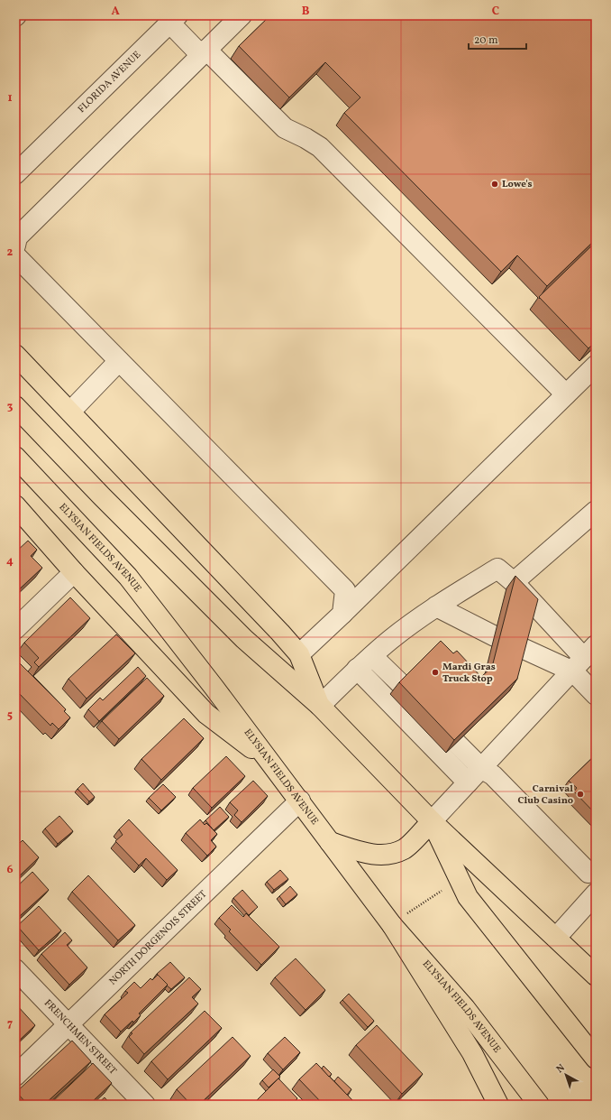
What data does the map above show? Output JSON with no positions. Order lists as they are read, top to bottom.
{
  "streets": {
    "main road": ["ELYSIAN FIELDS AVENUE"],
    "street": ["FLORIDA AVENUE", "NORTH DORGENOIS STREET", "FRENCHMEN STREET"]
  },
  "crossings": [
    ["ELYSIAN FIELDS AVENUE", "NORTH DORGENOIS STREET"],
    ["NORTH DORGENOIS STREET", "FRENCHMEN STREET"]
  ],
  "places": ["Lowe's", "Mardi Gras Truck Stop", "Carnival Club Casino"],
  "scale_bar": "20 m",
  "north": "top left",
  "grid": {
    "columns": ["A", "B", "C"],
    "rows": [
      "1",
      "2",
      "3",
      "4",
      "5",
      "6",
      "7"
    ]
  }
}
